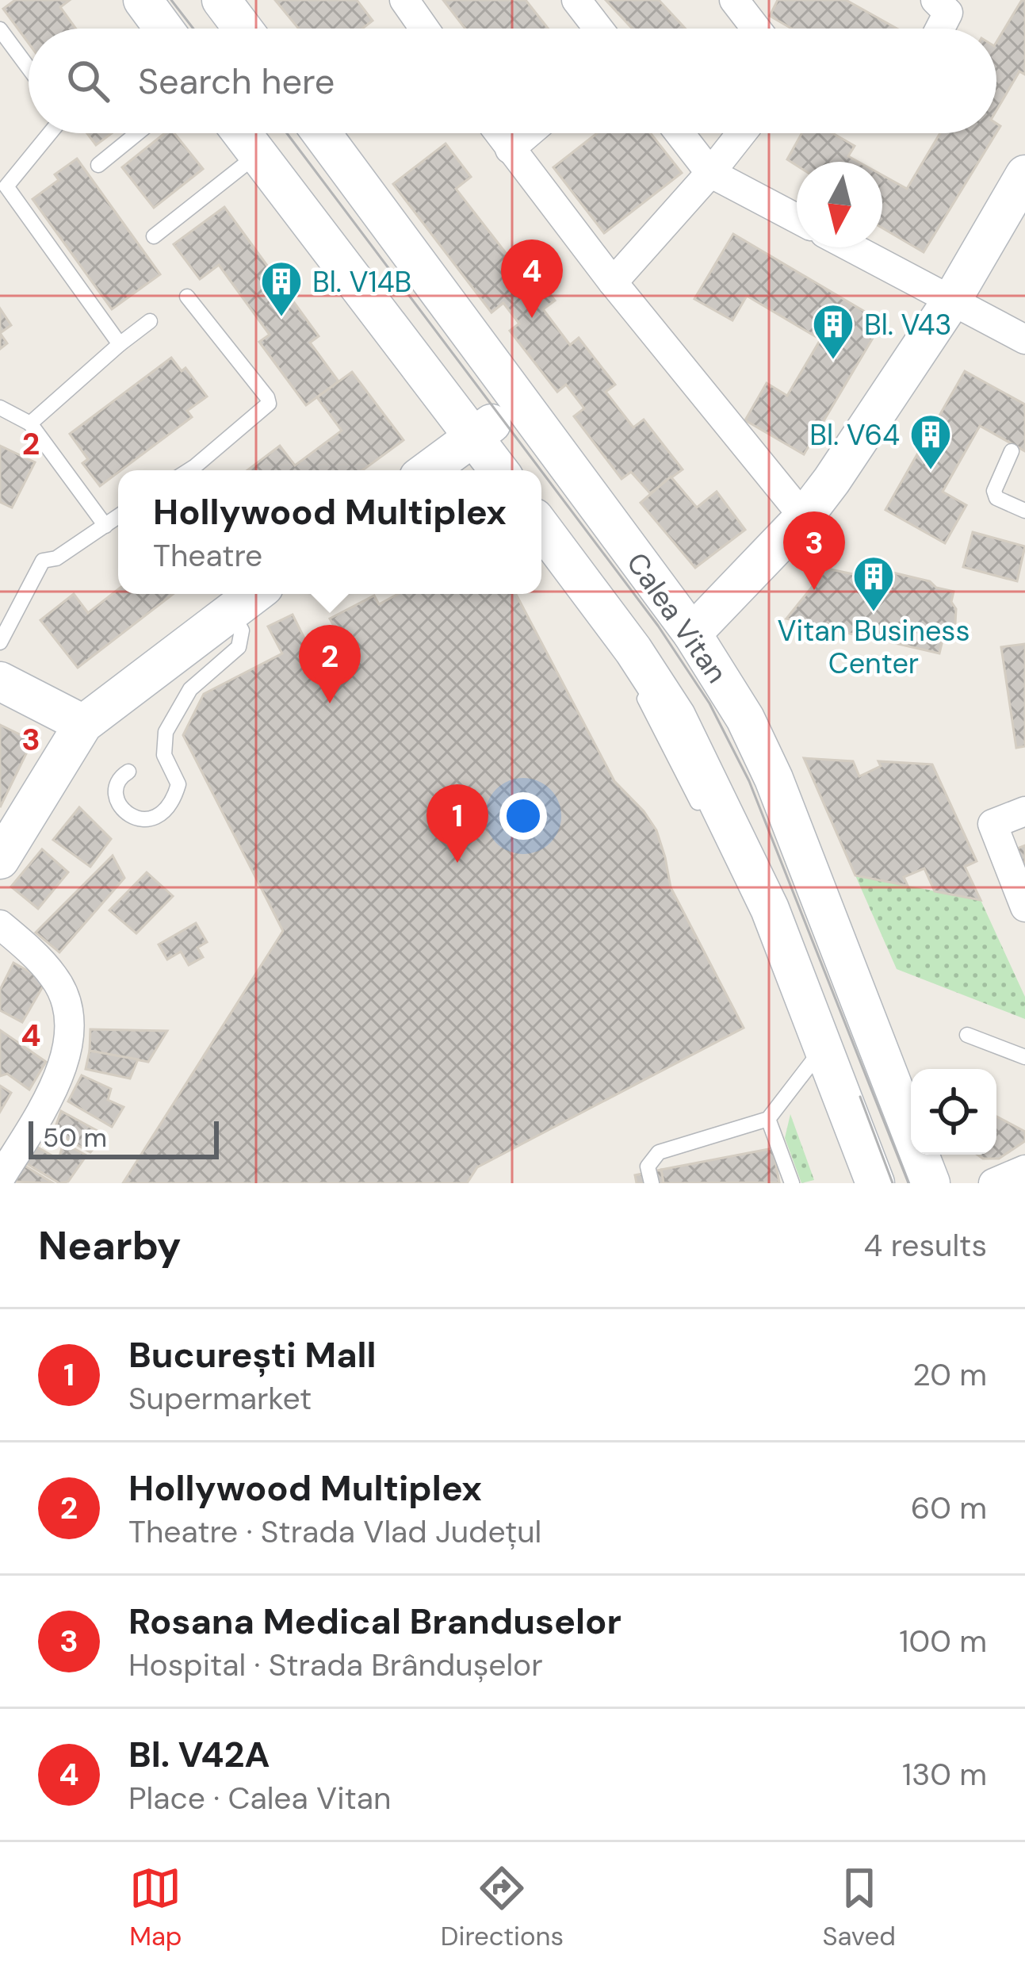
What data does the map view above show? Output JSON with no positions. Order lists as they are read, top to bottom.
{
  "streets": {
    "main road": ["Calea Vitan"]
  },
  "places": {
    "building": [
      "Bl. V14B",
      "Bl. V43",
      "Bl. V64",
      "Vitan Business Center"
    ]
  },
  "scale_bar": "50 m",
  "north": "bottom",
  "page": {
    "search": "Search here",
    "pins": [
      "4",
      "3",
      "2",
      "1"
    ],
    "popup": ["Hollywood Multiplex", "Theatre"],
    "scale": "50 m",
    "heading": ["Nearby", "4 results"],
    "list": [
      {
        "mark": "1",
        "name": "București Mall",
        "note": "Supermarket",
        "value": "20 m"
      },
      {
        "mark": "2",
        "name": "Hollywood Multiplex",
        "note": "Theatre · Strada Vlad Județul",
        "value": "60 m"
      },
      {
        "mark": "3",
        "name": "Rosana Medical Branduselor",
        "note": "Hospital · Strada Brândușelor",
        "value": "100 m"
      },
      {
        "mark": "4",
        "name": "Bl. V42A",
        "note": "Place · Calea Vitan",
        "value": "130 m"
      }
    ],
    "nav": ["Map", "Directions", "Saved"]
  },
  "grid": {
    "rows": ["2", "3", "4"]
  }
}
